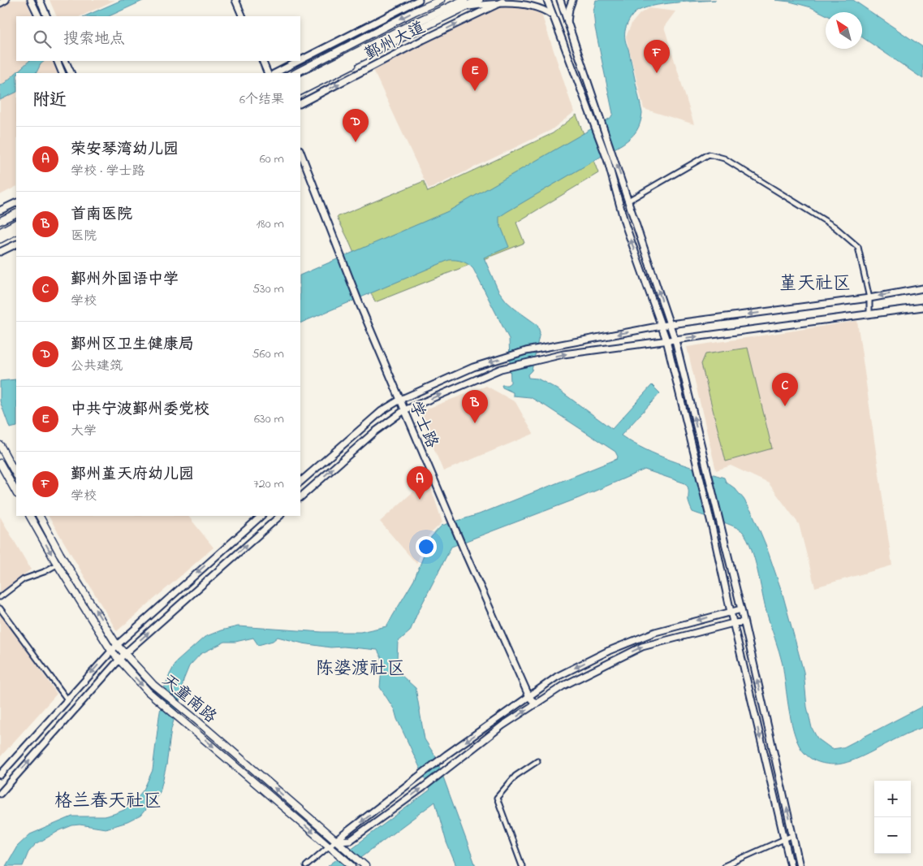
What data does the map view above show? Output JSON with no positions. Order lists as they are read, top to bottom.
{
  "streets": {
    "main road": ["鄞州大道", "天童南路"],
    "street": ["学士路"]
  },
  "districts": ["堇天社区", "陈婆渡社区", "格兰春天社区"],
  "north": "top left",
  "page": {
    "search": "搜索地点",
    "pins": [
      "F",
      "E",
      "D",
      "C",
      "B",
      "A"
    ],
    "heading": ["附近", "6个结果"],
    "list": [
      {
        "mark": "A",
        "name": "荣安琴湾幼儿园",
        "note": "学校 · 学士路",
        "value": "60 m"
      },
      {
        "mark": "B",
        "name": "首南医院",
        "note": "医院",
        "value": "180 m"
      },
      {
        "mark": "C",
        "name": "鄞州外国语中学",
        "note": "学校",
        "value": "530 m"
      },
      {
        "mark": "D",
        "name": "鄞州区卫生健康局",
        "note": "公共建筑",
        "value": "560 m"
      },
      {
        "mark": "E",
        "name": "中共宁波鄞州委党校",
        "note": "大学",
        "value": "630 m"
      },
      {
        "mark": "F",
        "name": "鄞州堇天府幼儿园",
        "note": "学校",
        "value": "720 m"
      }
    ],
    "map_buttons": ["+", "−"]
  }
}
